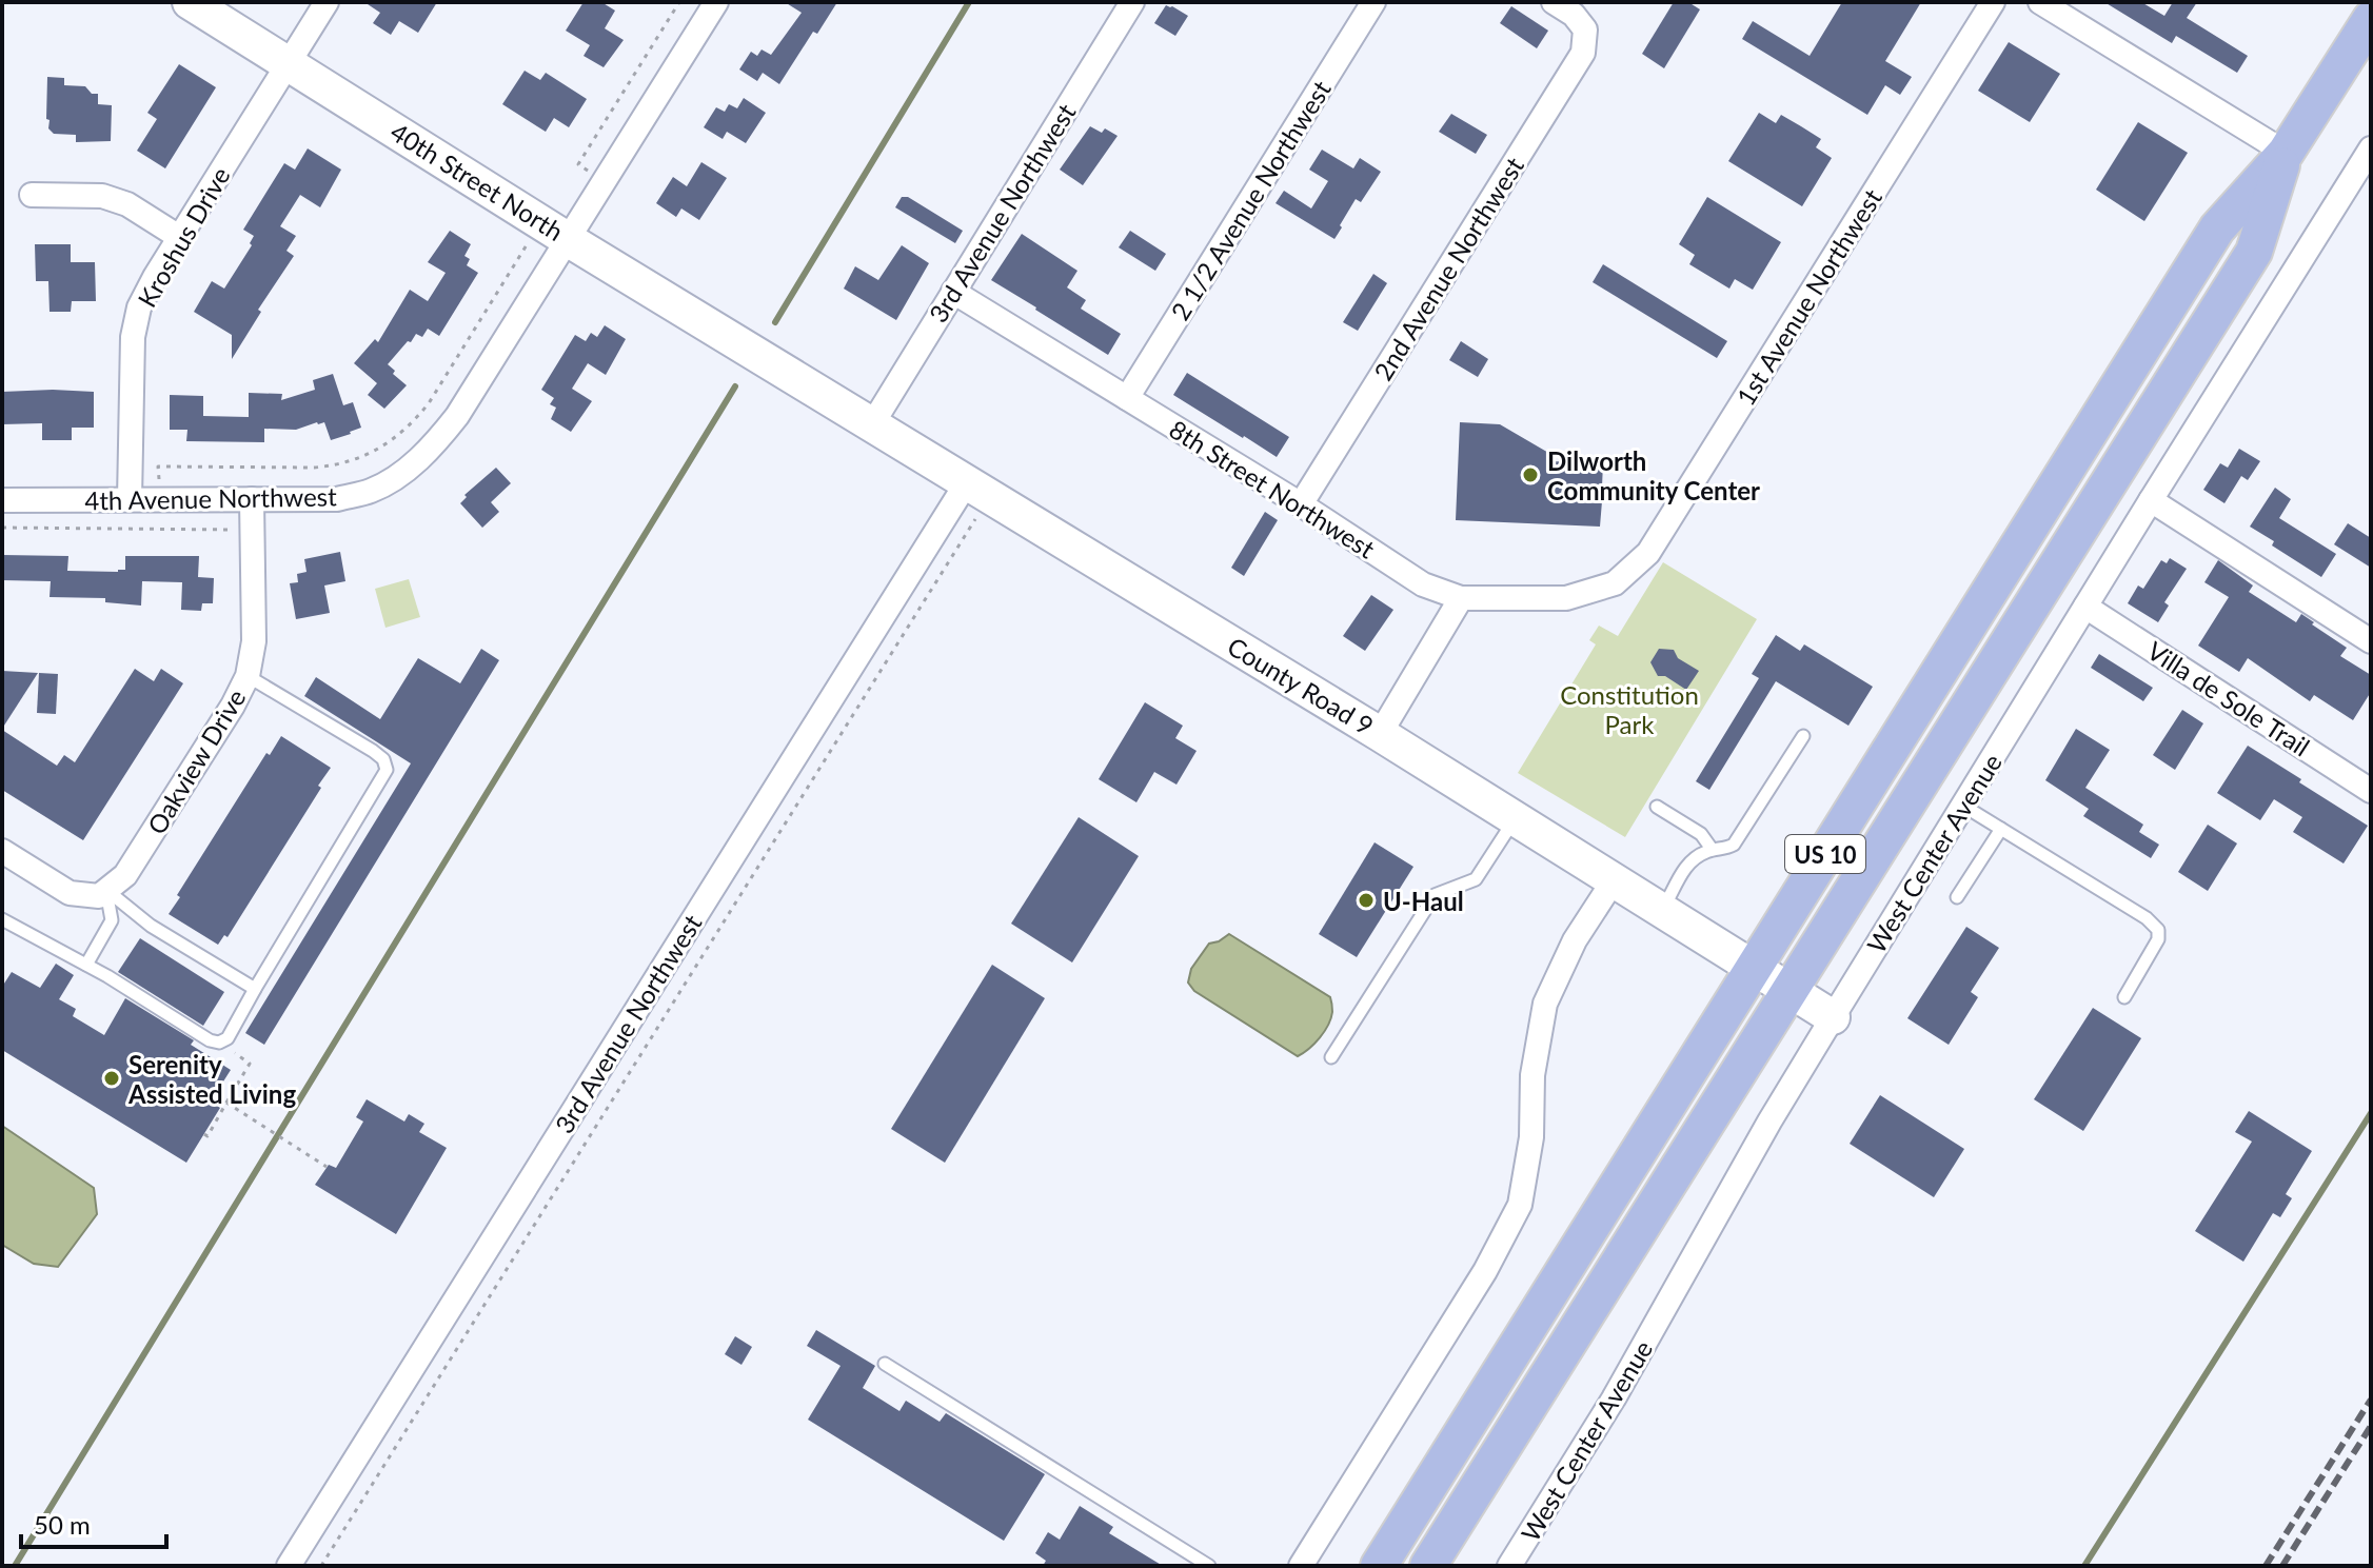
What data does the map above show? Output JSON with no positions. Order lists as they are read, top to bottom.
{
  "streets": {
    "main road": ["US 10"],
    "street": [
      "40th Street North",
      "2 1/2 Avenue Northwest",
      "3rd Avenue Northwest",
      "Kroshus Drive",
      "2nd Avenue Northwest",
      "1st Avenue Northwest",
      "8th Street Northwest",
      "4th Avenue Northwest",
      "County Road 9",
      "Villa de Sole Trail",
      "Oakview Drive",
      "West Center Avenue"
    ]
  },
  "crossings": [
    ["40th Street North", "Kroshus Drive"],
    ["40th Street North", "4th Avenue Northwest"],
    ["40th Street North", "County Road 9"],
    ["2 1/2 Avenue Northwest", "8th Street Northwest"],
    ["3rd Avenue Northwest", "8th Street Northwest"],
    ["3rd Avenue Northwest", "County Road 9"],
    ["Kroshus Drive", "4th Avenue Northwest"],
    ["2nd Avenue Northwest", "8th Street Northwest"],
    ["1st Avenue Northwest", "8th Street Northwest"],
    ["4th Avenue Northwest", "Oakview Drive"],
    ["County Road 9", "West Center Avenue"],
    ["County Road 9", "US 10"],
    ["Villa de Sole Trail", "West Center Avenue"]
  ],
  "parks": ["Constitution Park"],
  "places": ["Dilworth Community Center", "U-Haul", "Serenity Assisted Living"],
  "scale_bar": "50 m"
}
